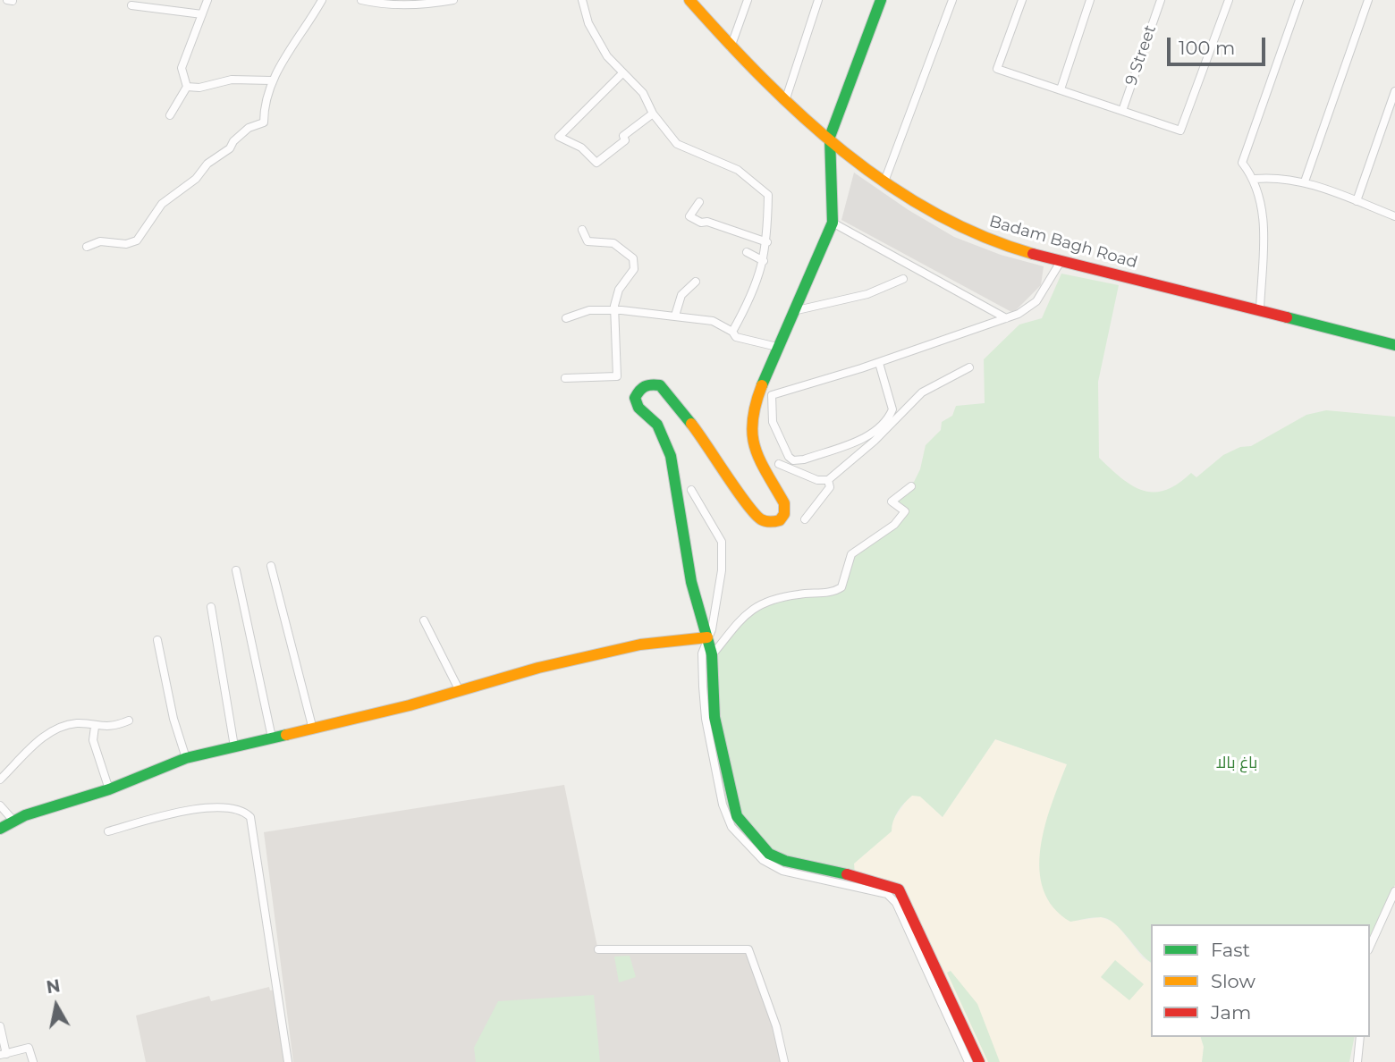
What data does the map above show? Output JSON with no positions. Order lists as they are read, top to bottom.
{
  "streets": {
    "street": ["9 Street", "Badam Bagh Road"]
  },
  "parks": ["باغ بالا"],
  "legend": ["Fast", "Slow", "Jam"],
  "scale_bar": "100 m",
  "north": "top"
}
